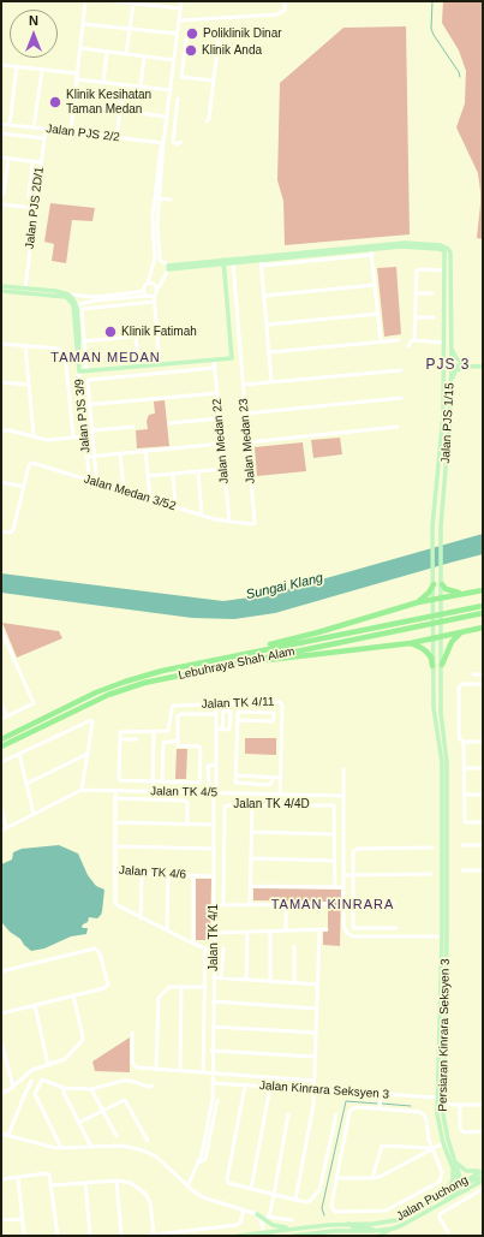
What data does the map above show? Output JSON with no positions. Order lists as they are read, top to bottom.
{
  "streets": {
    "highway": ["Lebuhraya Shah Alam"],
    "main road": [
      "Jalan PJS 3/9",
      "Jalan PJS 1/15",
      "Persiaran Kinrara Seksyen 3",
      "Jalan Puchong"
    ],
    "street": [
      "Jalan PJS 2/2",
      "Jalan PJS 2D/1",
      "Jalan Medan 22",
      "Jalan Medan 23",
      "Jalan Medan 3/52",
      "Jalan TK 4/11",
      "Jalan TK 4/5",
      "Jalan TK 4/4D",
      "Jalan TK 4/6",
      "Jalan TK 4/1",
      "Jalan Kinrara Seksyen 3"
    ]
  },
  "crossings": [
    ["Jalan PJS 2/2", "Jalan PJS 2D/1"],
    ["Jalan PJS 3/9", "Jalan Medan 3/52"],
    ["Jalan PJS 1/15", "Persiaran Kinrara Seksyen 3"],
    ["Jalan Medan 22", "Jalan Medan 3/52"],
    ["Jalan Medan 23", "Jalan Medan 3/52"],
    ["Jalan TK 4/11", "Jalan TK 4/5"],
    ["Jalan TK 4/5", "Jalan TK 4/6"],
    ["Jalan TK 4/5", "Jalan TK 4/1"],
    ["Jalan TK 4/6", "Jalan TK 4/1"],
    ["Jalan TK 4/1", "Jalan Kinrara Seksyen 3"],
    ["Persiaran Kinrara Seksyen 3", "Jalan Kinrara Seksyen 3"],
    ["Persiaran Kinrara Seksyen 3", "Jalan Puchong"]
  ],
  "districts": ["TAMAN MEDAN", "PJS 3", "TAMAN KINRARA"],
  "water": ["Sungai Klang"],
  "places": [
    "Poliklinik Dinar",
    "Klinik Anda",
    "Klinik Kesihatan Taman Medan",
    "Klinik Fatimah"
  ],
  "north": "top"
}
